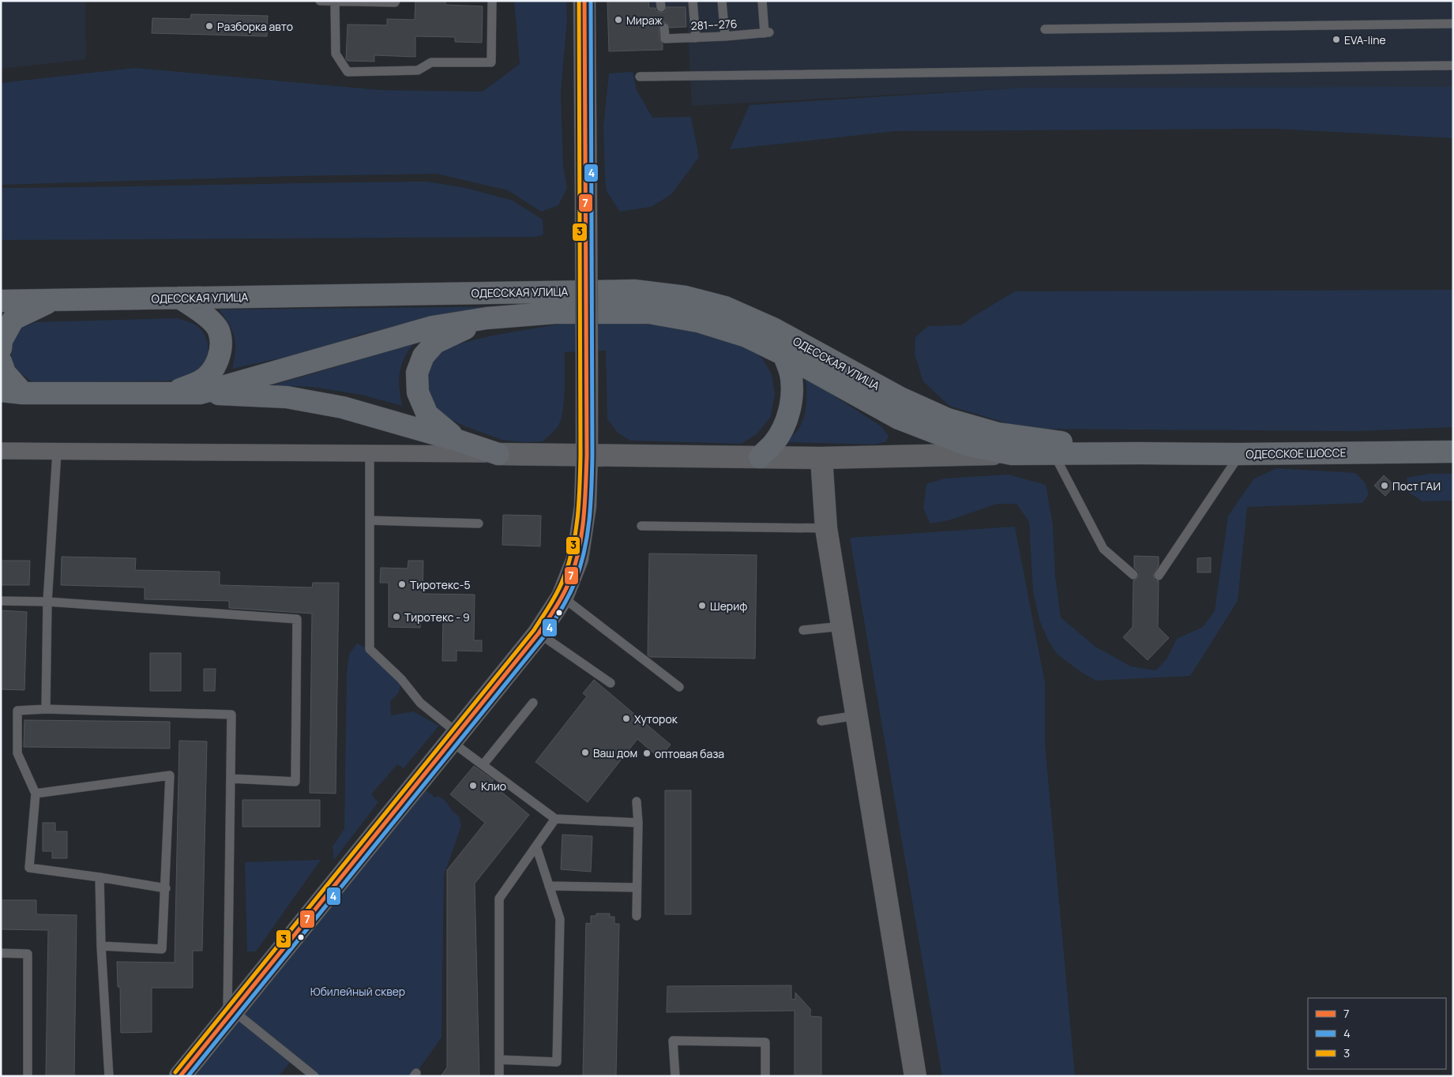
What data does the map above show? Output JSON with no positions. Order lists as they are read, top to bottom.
{
  "streets": {
    "main road": ["ОДЕССКАЯ УЛИЦА", "ОДЕССКОЕ ШОССЕ"],
    "lane": ["281---276"]
  },
  "crossings": [
    ["ОДЕССКАЯ УЛИЦА", "ОДЕССКОЕ ШОССЕ"]
  ],
  "parks": ["Юбилейный сквер"],
  "places": [
    "Мираж",
    "Разборка авто",
    "EVA-line",
    "Пост ГАИ",
    "Тиротекс-5",
    "Шериф",
    "Тиротекс - 9",
    "Хуторок",
    "Ваш дом",
    "оптовая база",
    "Клио"
  ],
  "lines": ["transit line 7", "transit line 4", "transit line 3"],
  "legend": ["7", "4", "3"]
}
